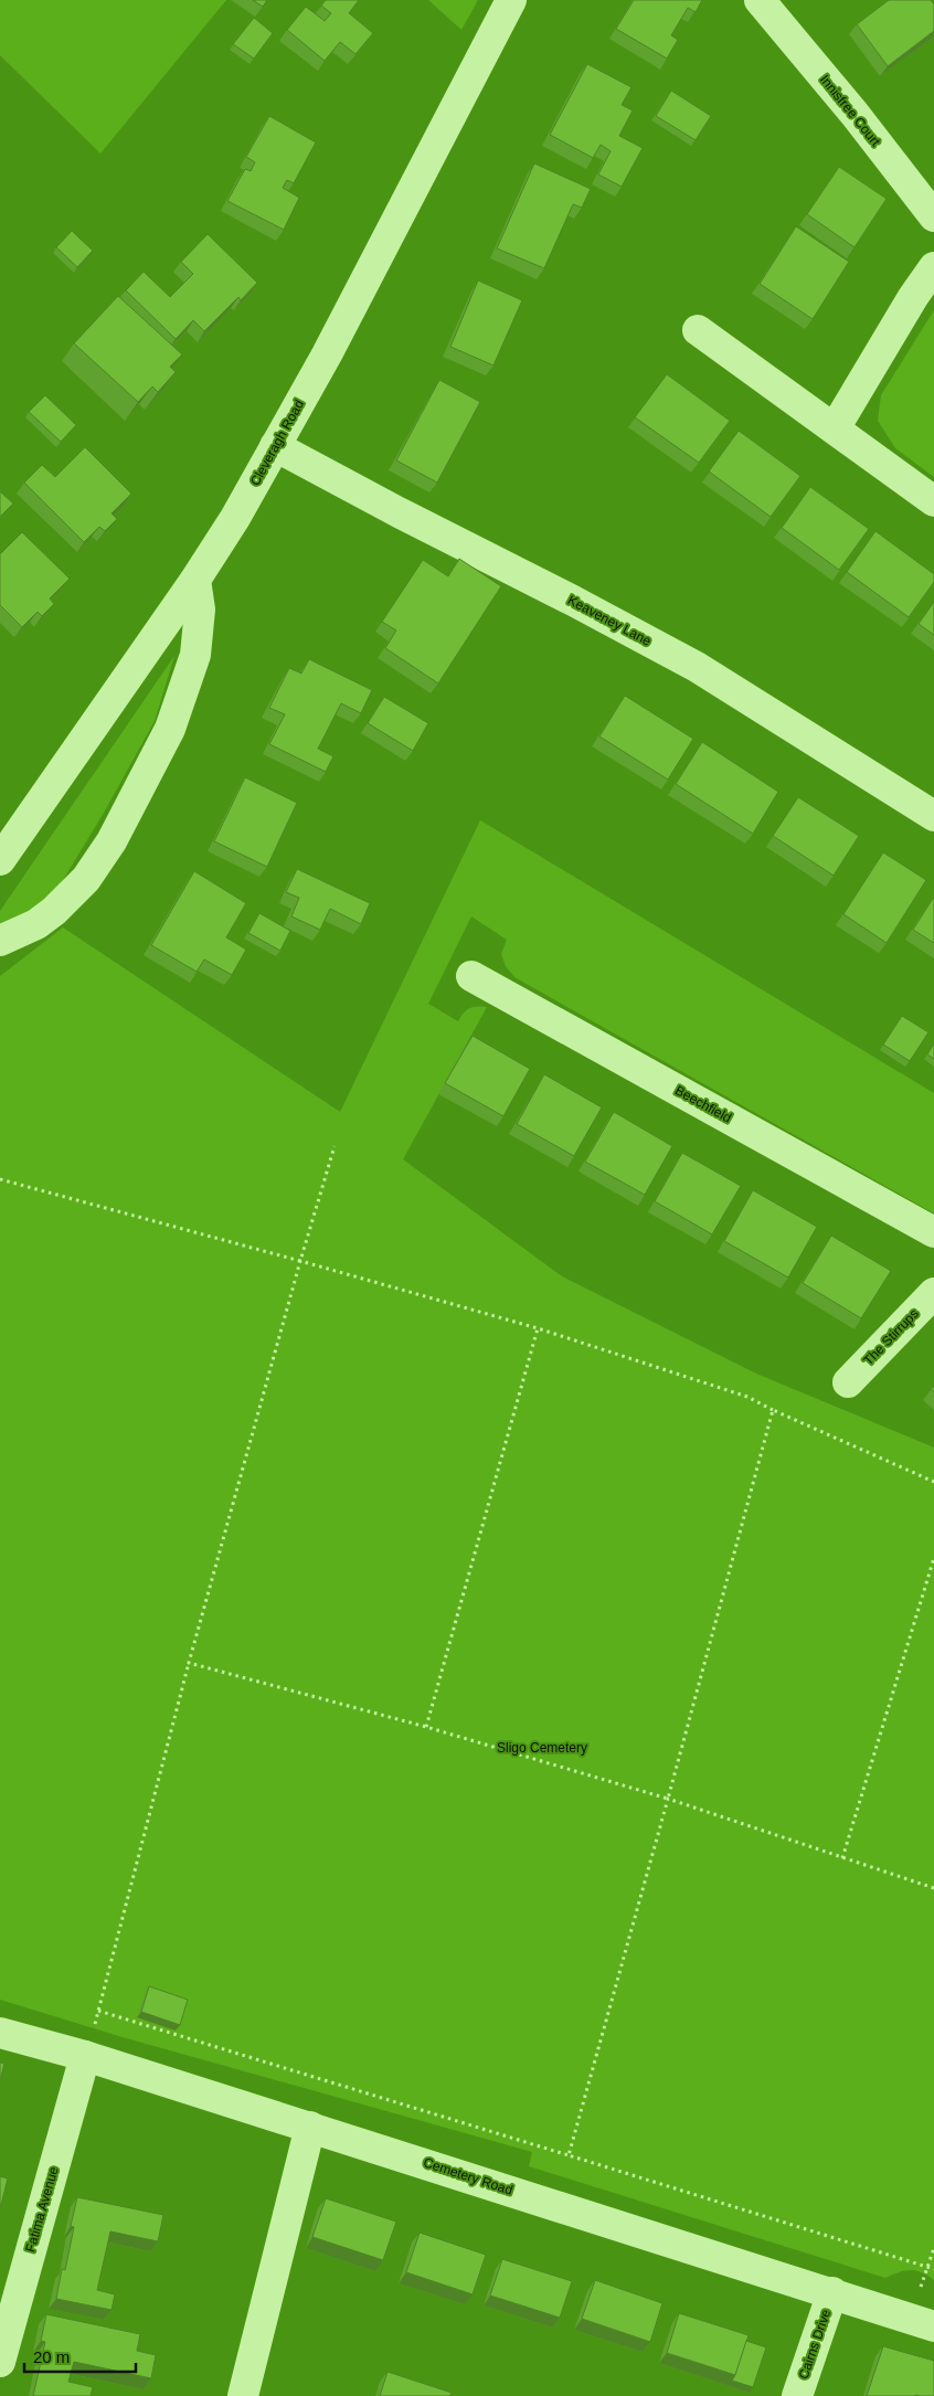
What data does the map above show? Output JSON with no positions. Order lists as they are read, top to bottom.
{
  "streets": {
    "street": [
      "Innisfree Court",
      "Cleveragh Road",
      "Keaveney Lane",
      "Beechfield",
      "The Stirrups",
      "Cemetery Road",
      "Fatima Avenue",
      "Cairns Drive"
    ]
  },
  "crossings": [
    ["Cleveragh Road", "Keaveney Lane"],
    ["Cemetery Road", "Fatima Avenue"],
    ["Cemetery Road", "Cairns Drive"]
  ],
  "parks": ["Sligo Cemetery"],
  "scale_bar": "20 m"
}
